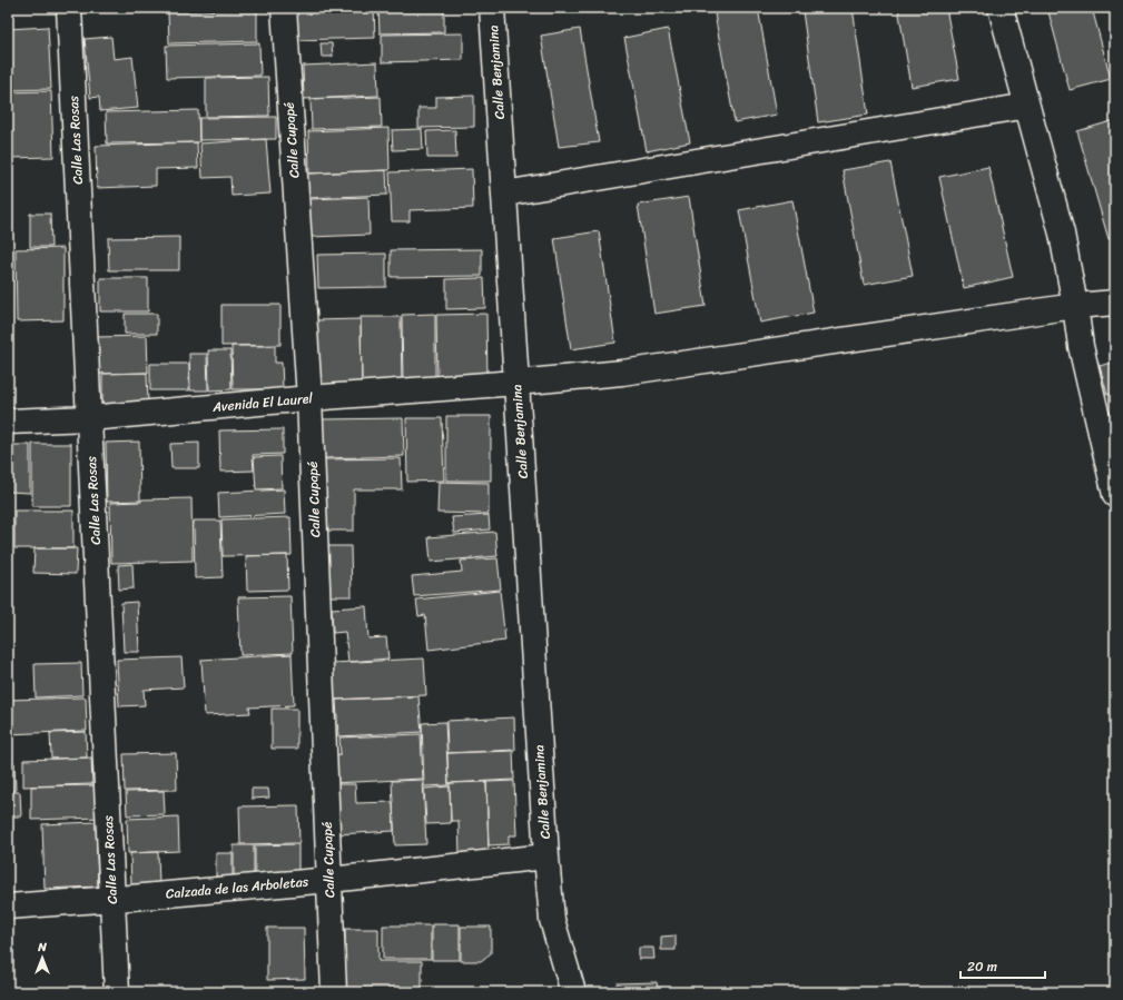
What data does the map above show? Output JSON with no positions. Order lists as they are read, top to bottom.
{
  "streets": {
    "street": [
      "Calle Benjamina",
      "Calle Las Rosas",
      "Calle Cupapé",
      "Avenida El Laurel",
      "Calzada de las Arboletas"
    ]
  },
  "crossings": [
    ["Calle Benjamina", "Avenida El Laurel"],
    ["Calle Benjamina", "Calzada de las Arboletas"],
    ["Calle Las Rosas", "Avenida El Laurel"],
    ["Calle Las Rosas", "Calzada de las Arboletas"],
    ["Calle Cupapé", "Avenida El Laurel"],
    ["Calle Cupapé", "Calzada de las Arboletas"]
  ],
  "scale_bar": "20 m",
  "north": "top"
}
